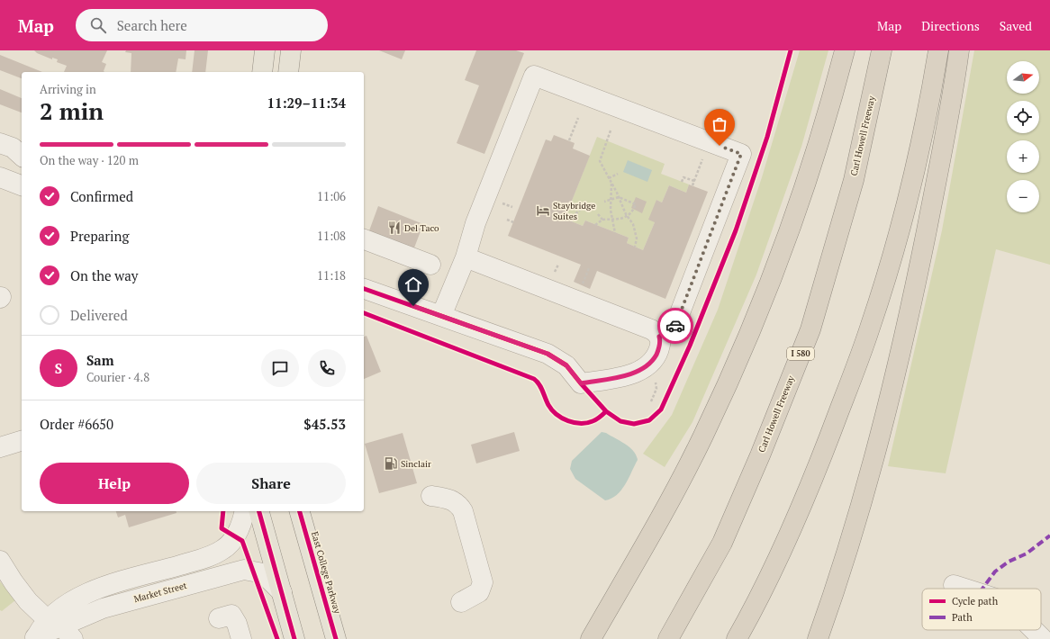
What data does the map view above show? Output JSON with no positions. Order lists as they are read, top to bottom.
{
  "streets": {
    "highway": ["Carl Howell Freeway", "I 580"],
    "main road": ["East College Parkway"],
    "street": ["Market Street"]
  },
  "places": {
    "hotel": ["Staybridge Suites"],
    "restaurant": ["Del Taco"],
    "fuel station": ["Sinclair"]
  },
  "legend": ["Cycle path", "Path"],
  "north": "right",
  "page": {
    "header": "Map",
    "search": "Search here",
    "nav": ["Map", "Directions", "Saved"],
    "map_buttons": ["+", "−"],
    "heading": ["2 min", "Arriving in", "11:29–11:34"],
    "panel": [
      "Sam",
      "Courier · 4.8",
      "Order #6650",
      "$45.53"
    ],
    "bar": "On the way · 120 m",
    "list": [
      ["Confirmed", "11:06"],
      ["Preparing", "11:08"],
      ["On the way", "11:18"],
      "Delivered"
    ],
    "round": "S",
    "buttons": ["Help", "Share"]
  }
}
